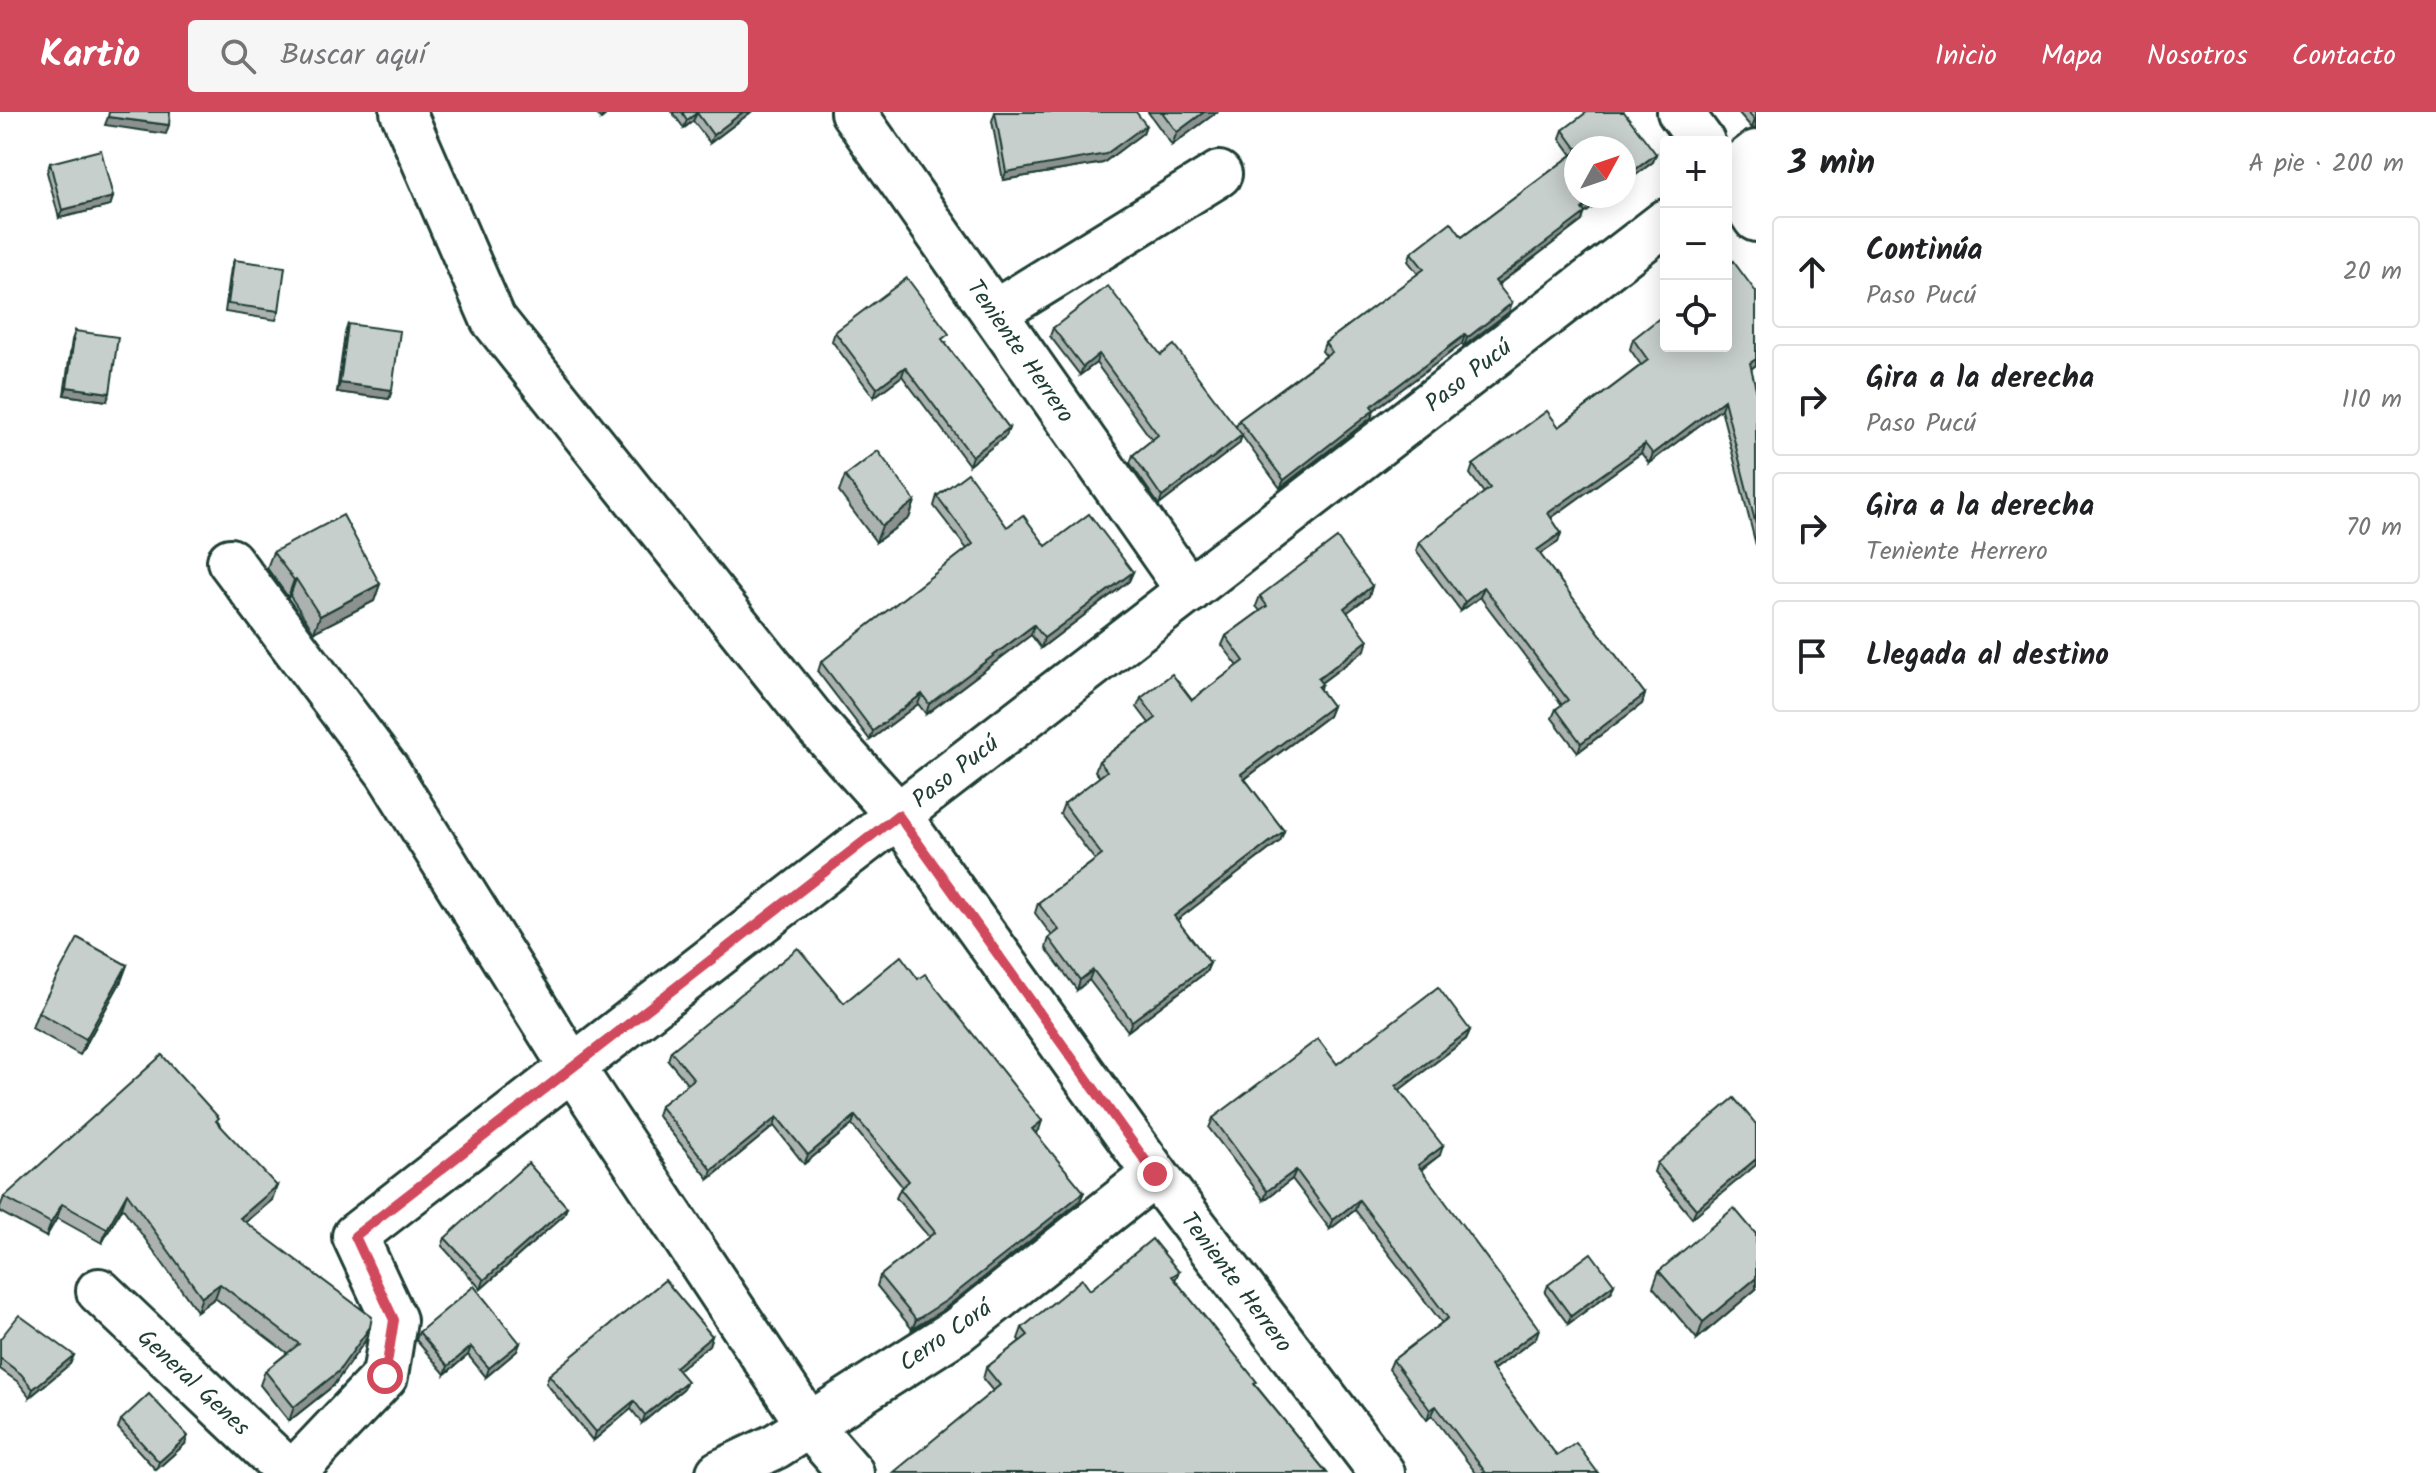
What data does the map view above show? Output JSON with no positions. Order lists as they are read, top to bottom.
{
  "streets": {
    "street": [
      "Teniente Herrero",
      "Paso Pucú",
      "Cerro Corá",
      "General Genes"
    ]
  },
  "crossings": [
    ["Teniente Herrero", "Paso Pucú"],
    ["Teniente Herrero", "Cerro Corá"],
    ["Paso Pucú", "General Genes"]
  ],
  "north": "top right",
  "page": {
    "header": "Kartio",
    "search": "Buscar aquí",
    "nav": [
      "Inicio",
      "Mapa",
      "Nosotros",
      "Contacto"
    ],
    "heading": ["3 min", "A pie · 200 m"],
    "map_buttons": ["+", "−"],
    "list": [
      ["Continúa", "Paso Pucú", "20 m"],
      ["Gira a la derecha", "Paso Pucú", "110 m"],
      ["Gira a la derecha", "Teniente Herrero", "70 m"],
      "Llegada al destino"
    ]
  }
}
